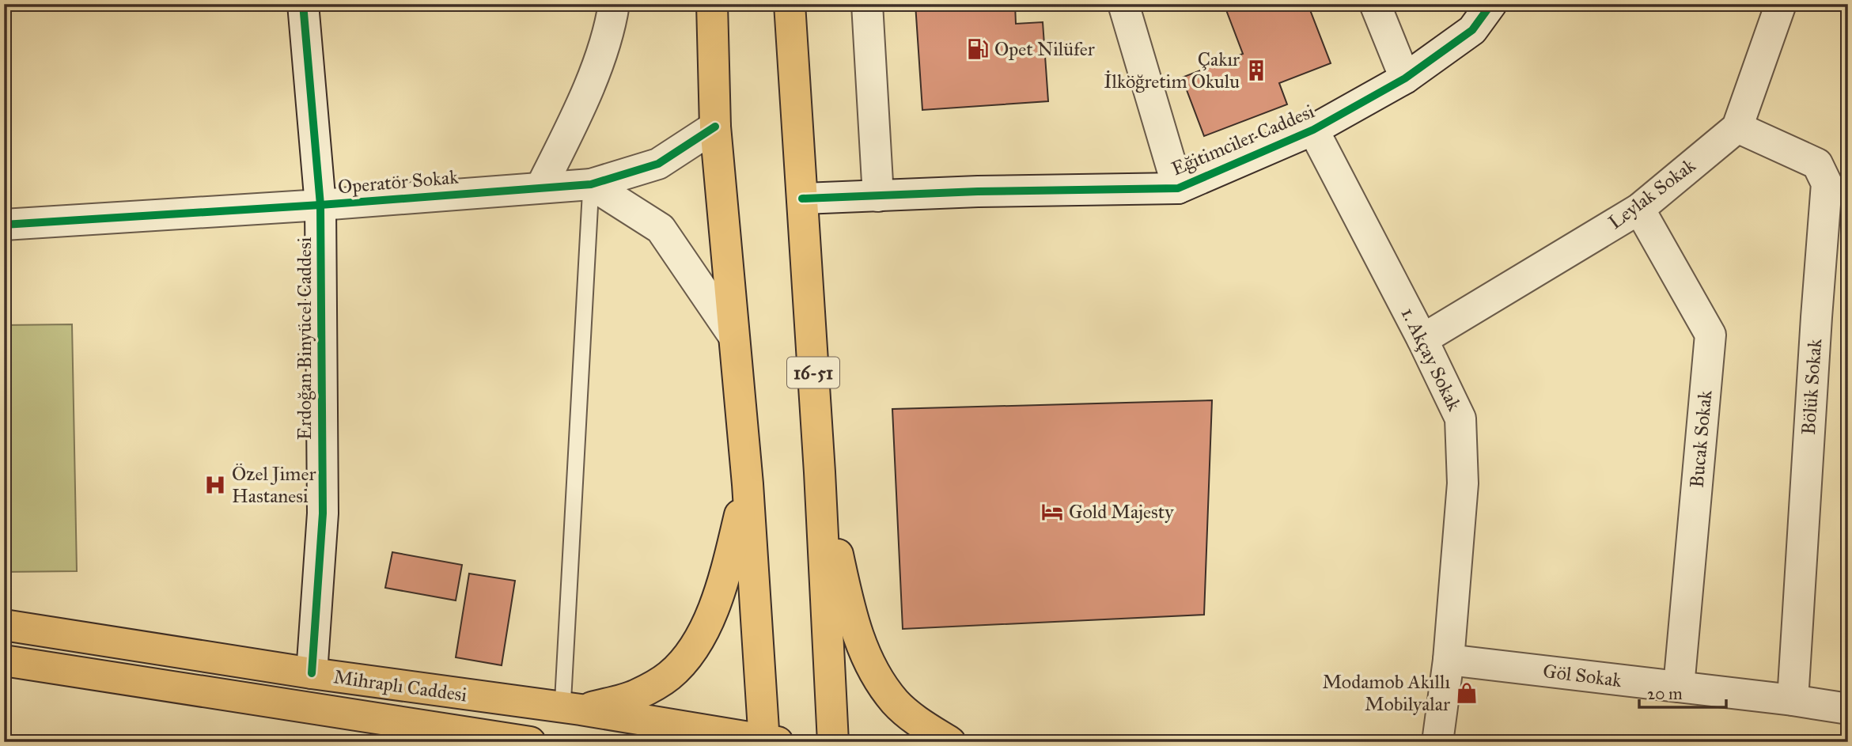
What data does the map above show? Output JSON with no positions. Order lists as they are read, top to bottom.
{
  "streets": {
    "main road": ["16-51", "Mihraplı Caddesi"],
    "street": [
      "Eğitimciler Caddesi",
      "Operatör Sokak",
      "Leylak Sokak",
      "Erdoğan Binyücel Caddesi",
      "1. Akçay Sokak",
      "Bölük Sokak",
      "Bucak Sokak",
      "Göl Sokak"
    ]
  },
  "crossings": [
    ["Eğitimciler Caddesi", "1. Akçay Sokak"],
    ["Eğitimciler Caddesi", "16-51"],
    ["Operatör Sokak", "Erdoğan Binyücel Caddesi"],
    ["Leylak Sokak", "1. Akçay Sokak"],
    ["Leylak Sokak", "Bölük Sokak"],
    ["Leylak Sokak", "Bucak Sokak"],
    ["Erdoğan Binyücel Caddesi", "Mihraplı Caddesi"],
    ["1. Akçay Sokak", "Göl Sokak"],
    ["Bölük Sokak", "Göl Sokak"],
    ["Bucak Sokak", "Göl Sokak"]
  ],
  "places": {
    "fuel station": ["Opet Nilüfer"],
    "building": ["Çakır İlköğretim Okulu"],
    "hospital": ["Özel Jimer Hastanesi"],
    "hotel": ["Gold Majesty"],
    "shop": ["Modamob Akıllı Mobilyalar"]
  },
  "scale_bar": "20 m"
}
